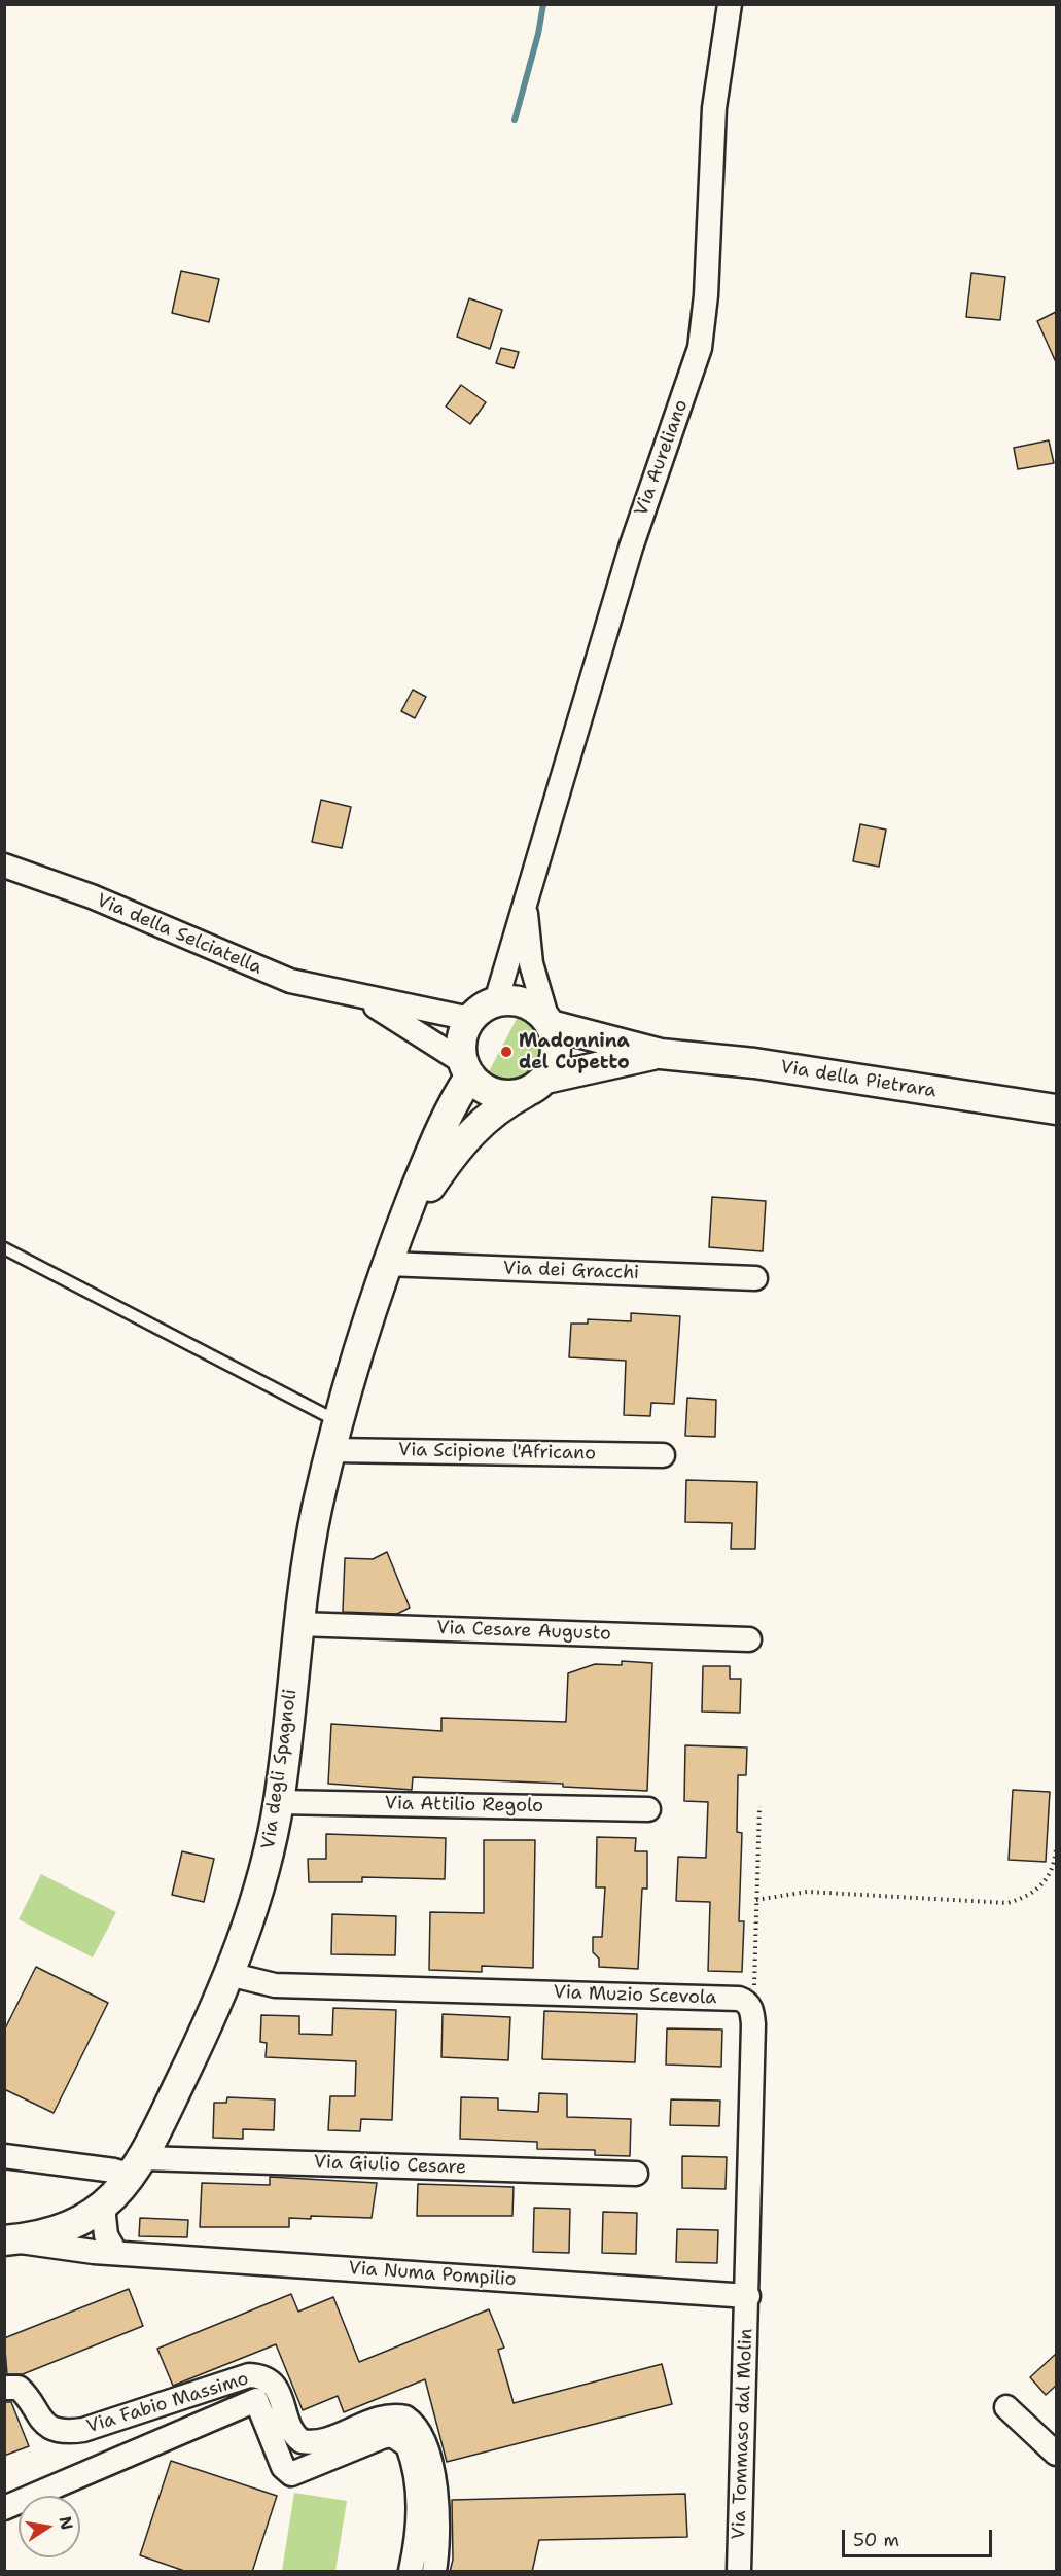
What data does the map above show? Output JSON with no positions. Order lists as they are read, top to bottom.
{
  "streets": {
    "street": [
      "Via Aureliano",
      "Via della Selciatella",
      "Via della Pietrara",
      "Via dei Gracchi",
      "Via Scipione l'Africano",
      "Via Cesare Augusto",
      "Via degli Spagnoli",
      "Via Attilio Regolo",
      "Via Muzio Scevola",
      "Via Giulio Cesare",
      "Via Numa Pompilio",
      "Via Fabio Massimo",
      "Via Tommaso dal Molin"
    ]
  },
  "crossings": [
    ["Via Aureliano", "Via della Selciatella"],
    ["Via Aureliano", "Via della Pietrara"],
    ["Via della Selciatella", "Via della Pietrara"],
    ["Via della Pietrara", "Via dei Gracchi"],
    ["Via della Pietrara", "Via degli Spagnoli"],
    ["Via dei Gracchi", "Via degli Spagnoli"],
    ["Via Scipione l'Africano", "Via degli Spagnoli"],
    ["Via Cesare Augusto", "Via degli Spagnoli"],
    ["Via degli Spagnoli", "Via Attilio Regolo"],
    ["Via degli Spagnoli", "Via Muzio Scevola"],
    ["Via degli Spagnoli", "Via Giulio Cesare"],
    ["Via degli Spagnoli", "Via Numa Pompilio"],
    ["Via Muzio Scevola", "Via Numa Pompilio"],
    ["Via Muzio Scevola", "Via Tommaso dal Molin"],
    ["Via Numa Pompilio", "Via Tommaso dal Molin"]
  ],
  "places": ["Madonnina del Cupetto"],
  "scale_bar": "50 m",
  "north": "right"
}
